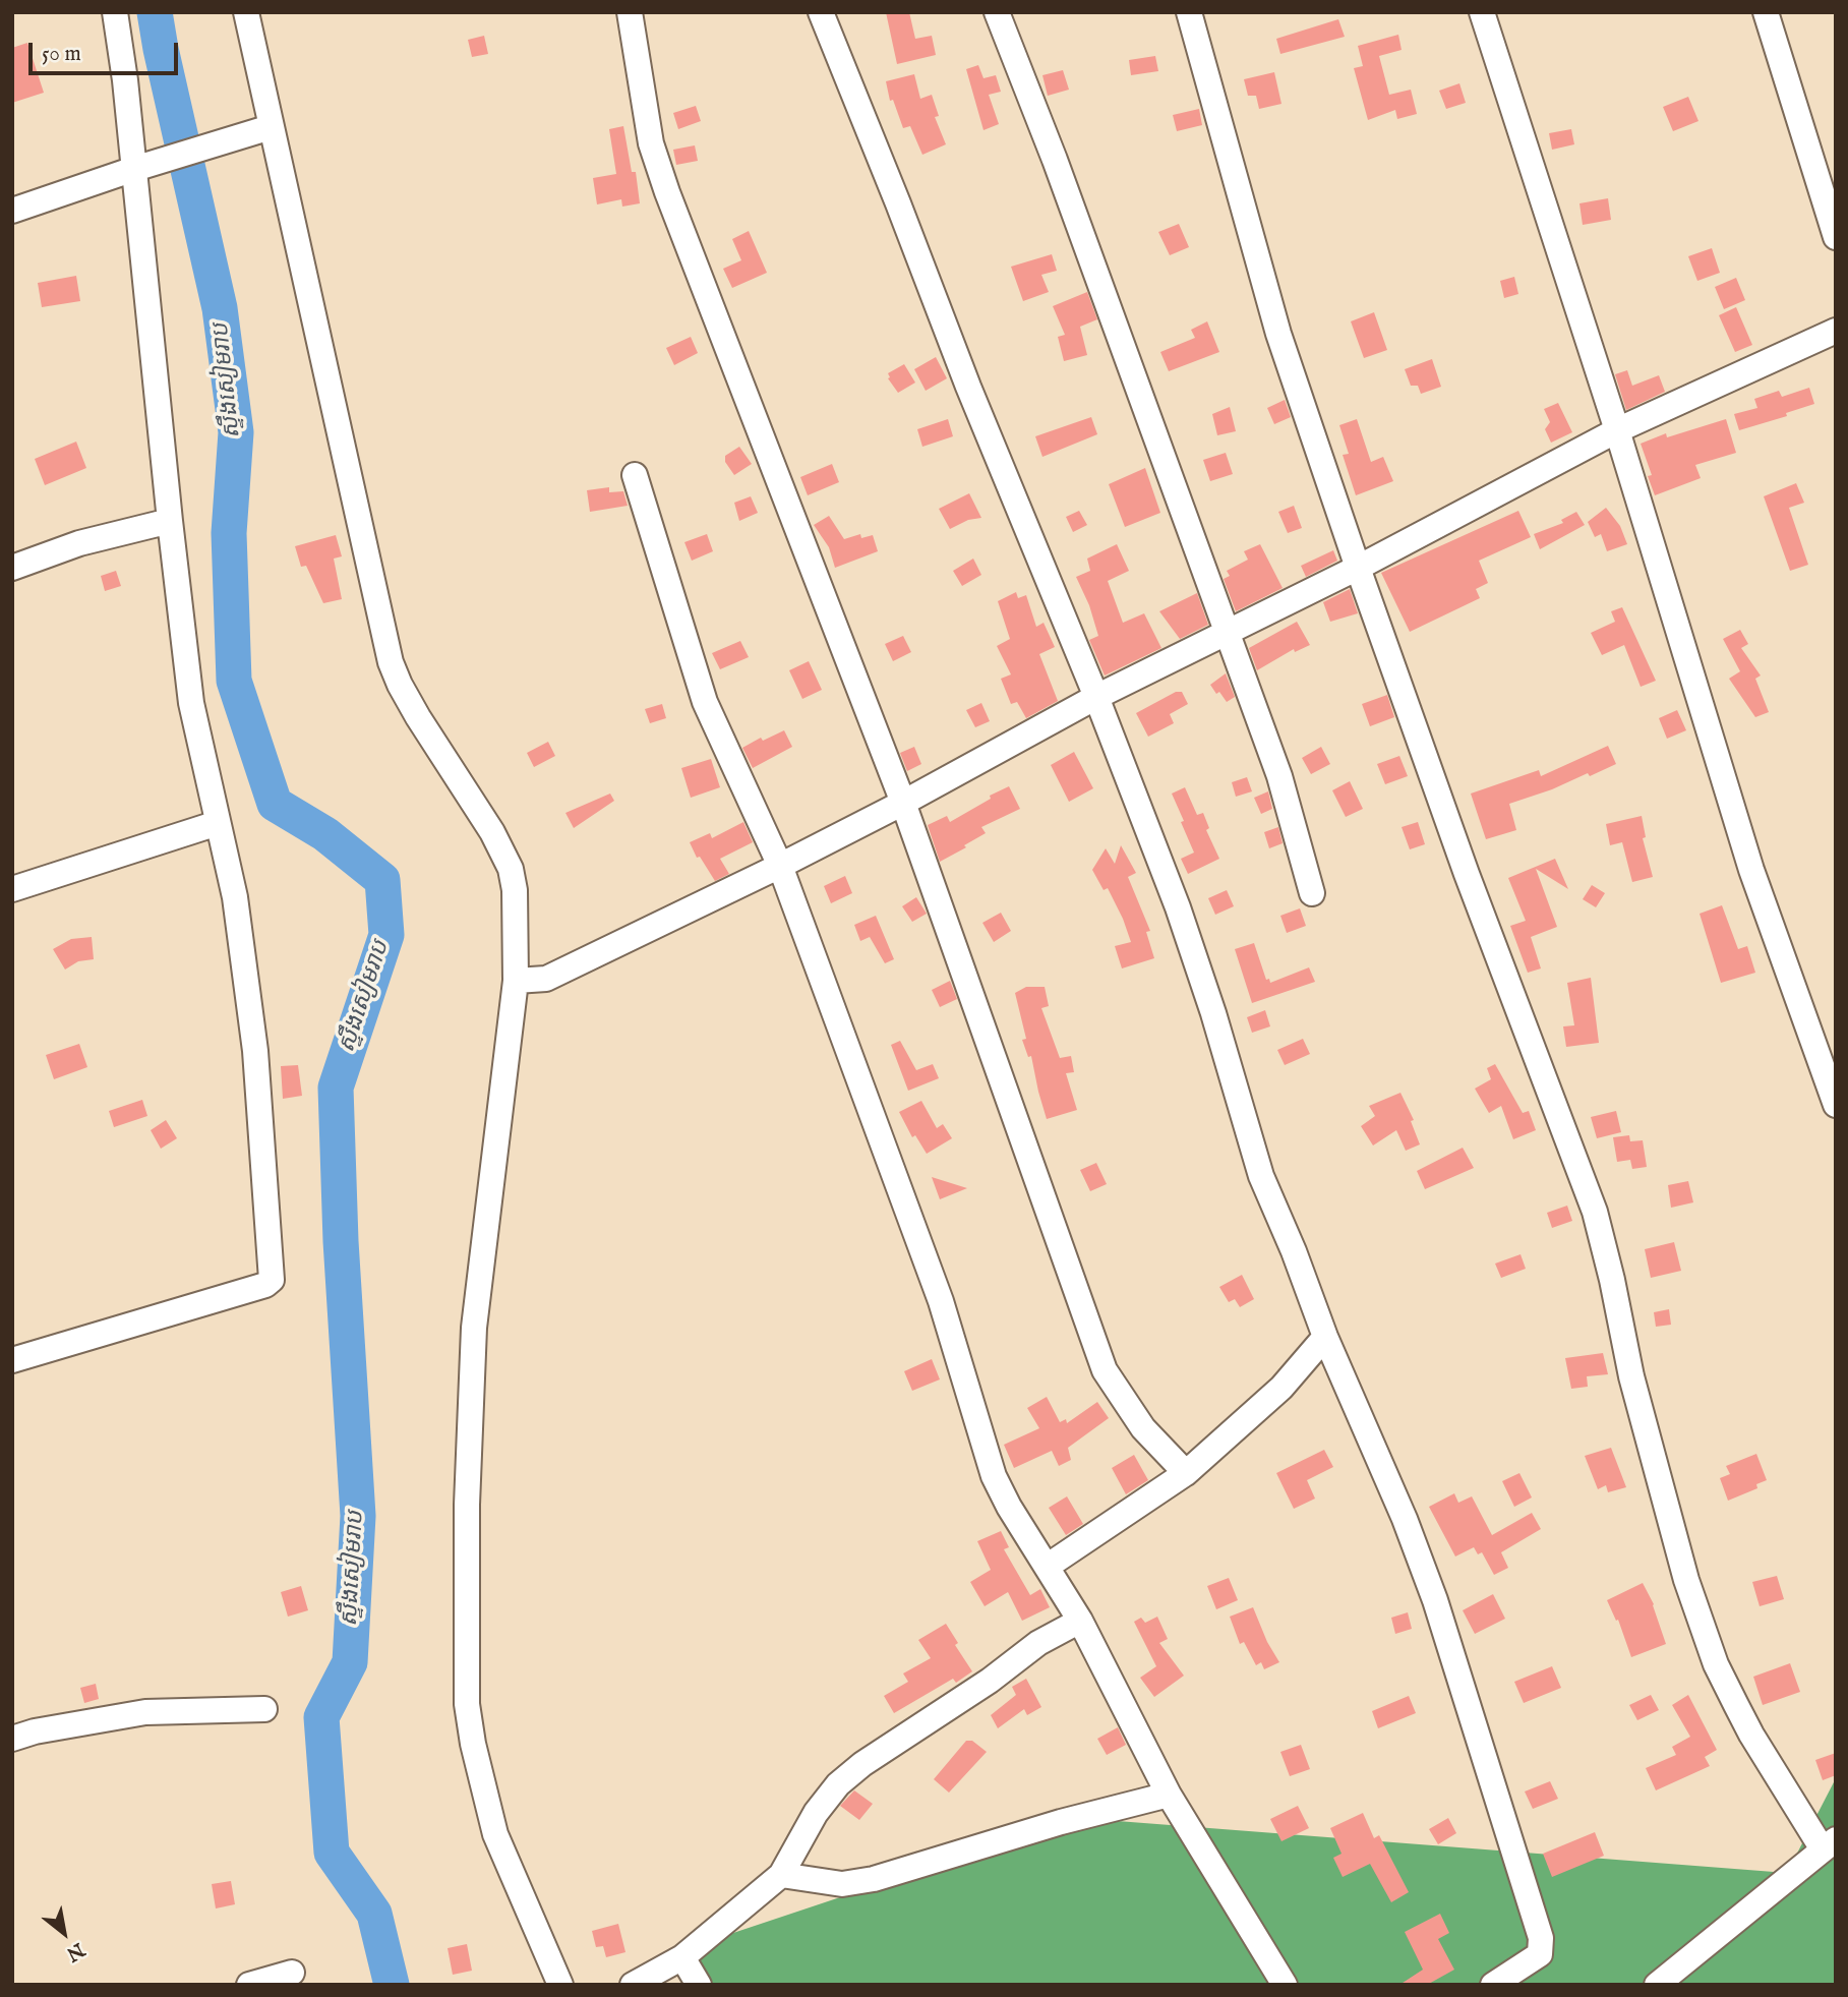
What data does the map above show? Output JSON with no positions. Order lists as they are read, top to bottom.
{
  "water": ["ស្ទឹងសៀមរាប"],
  "scale_bar": "50 m",
  "north": "bottom right"
}
